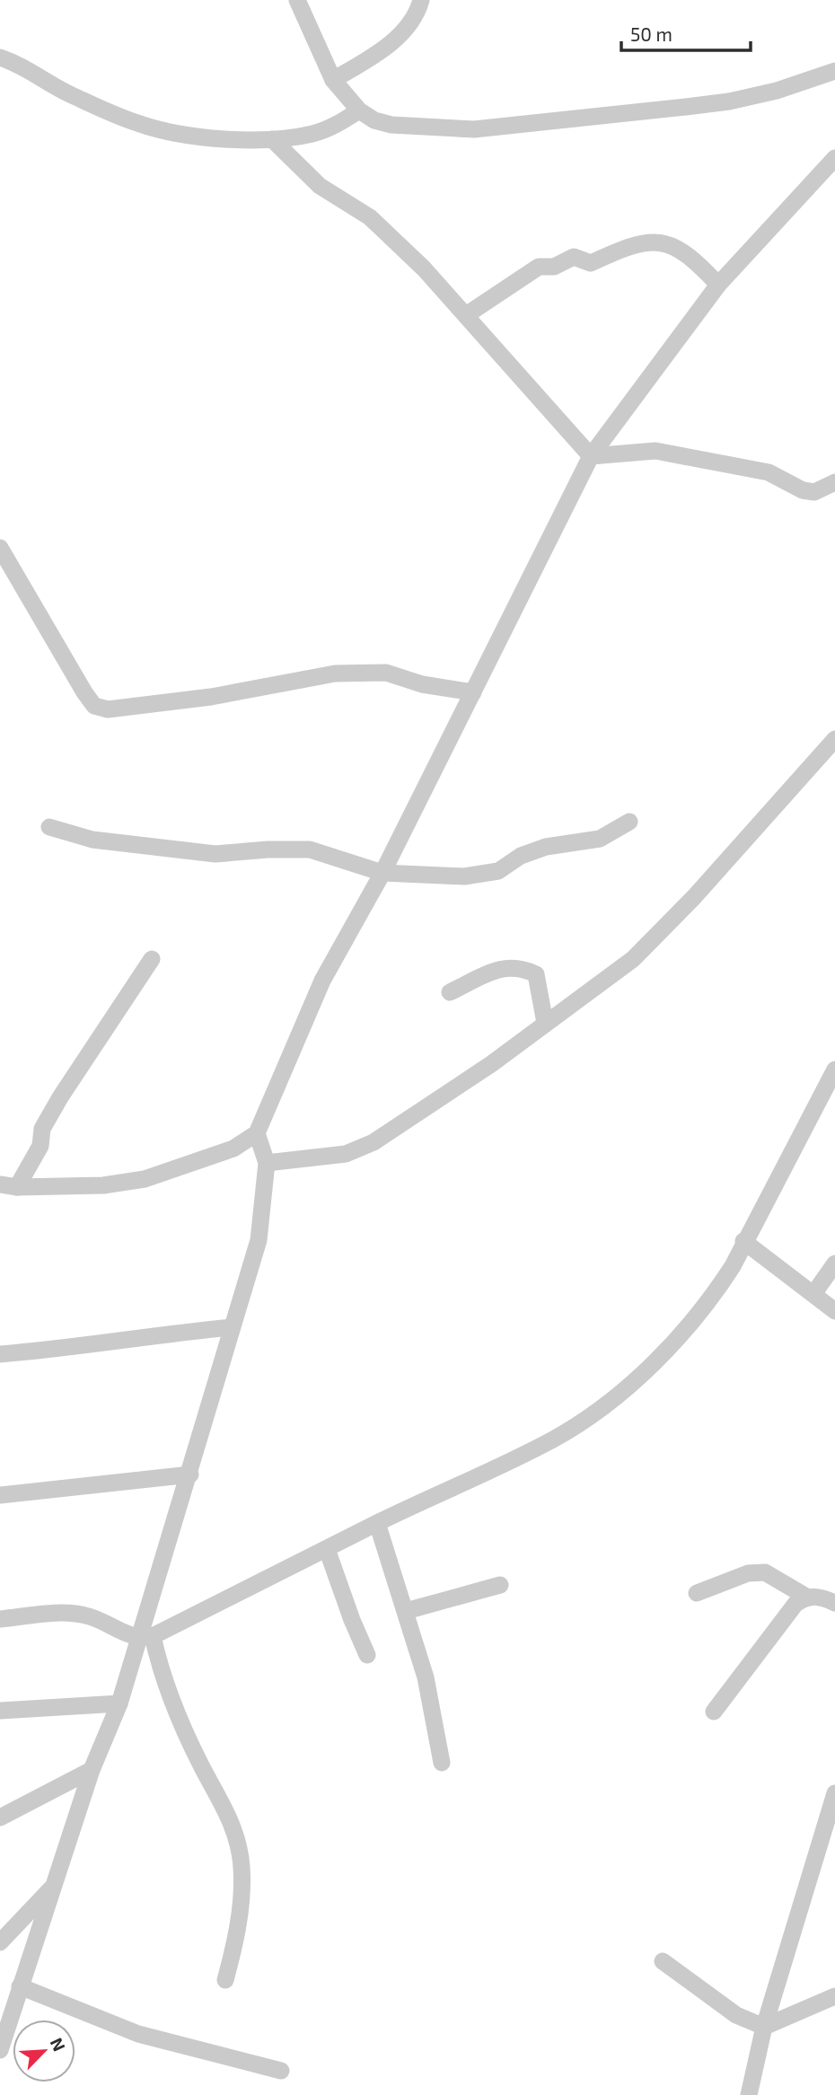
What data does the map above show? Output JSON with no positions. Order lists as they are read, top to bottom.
{
  "scale_bar": "50 m",
  "north": "top right"
}
